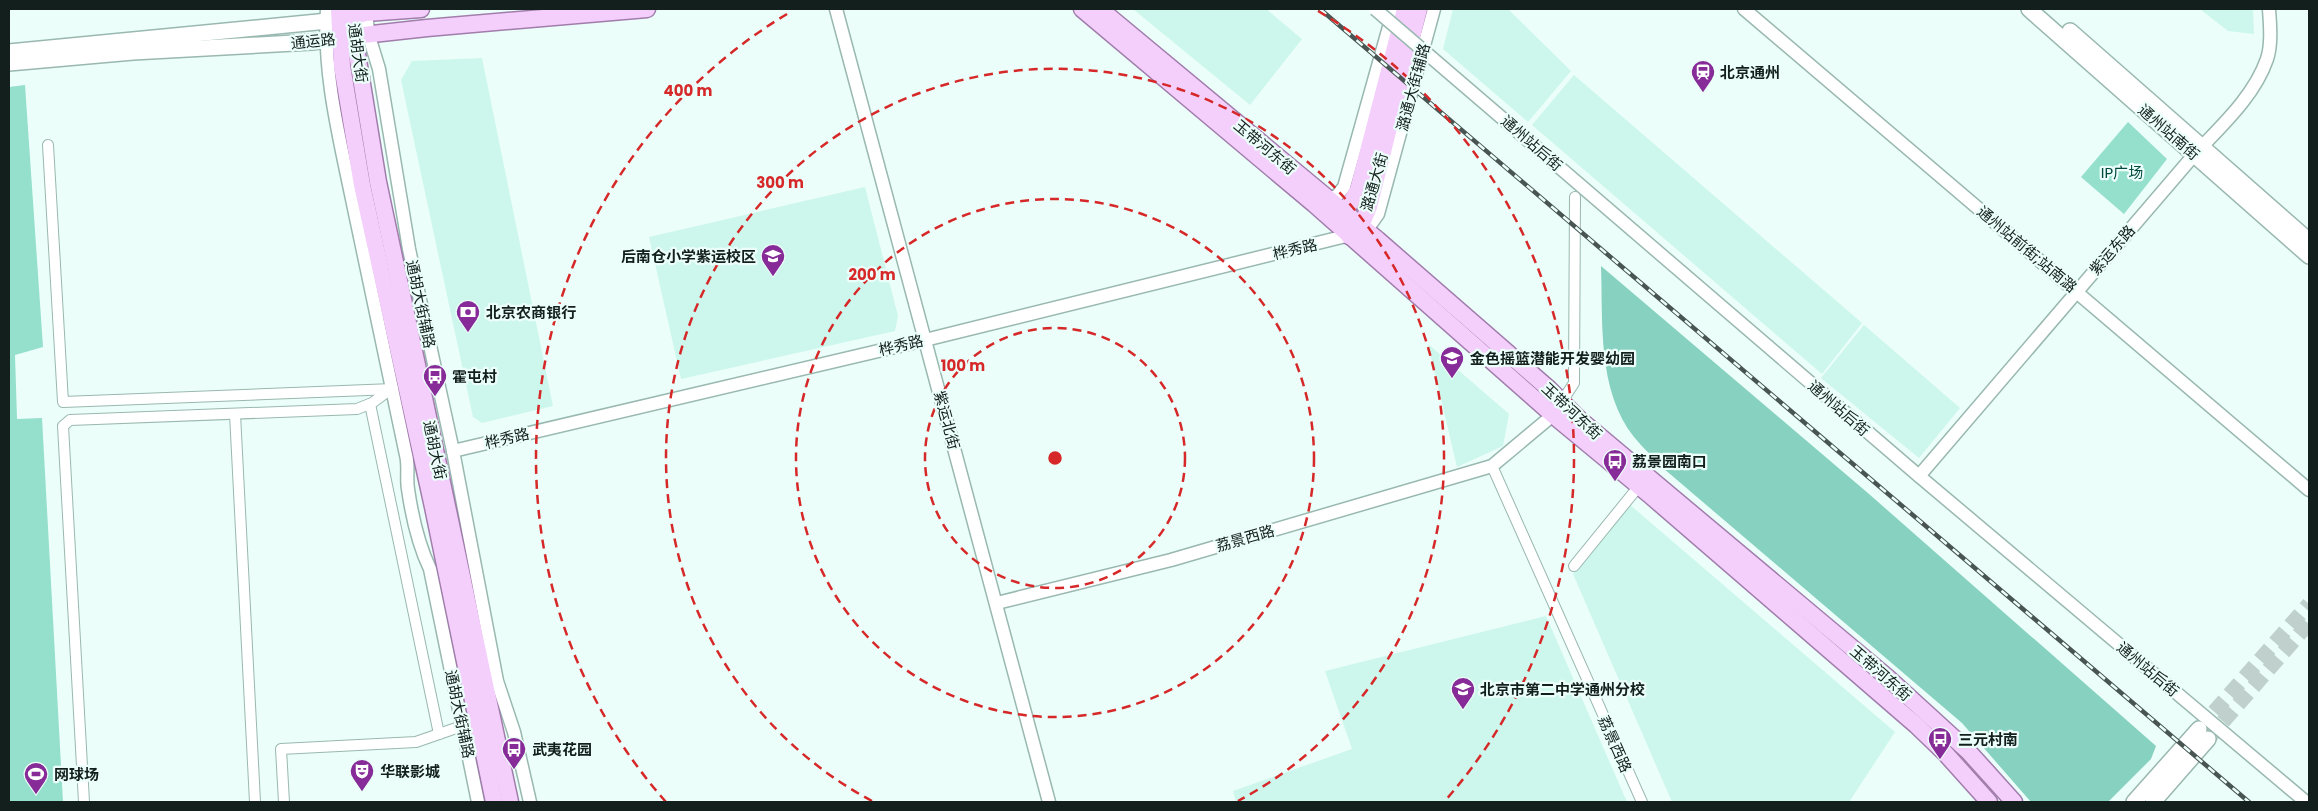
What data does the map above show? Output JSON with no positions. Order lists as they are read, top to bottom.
{
  "streets": {
    "main road": [
      "通运路",
      "通胡大街",
      "通州站南街",
      "玉带河东街",
      "潞通大街"
    ],
    "street": [
      "潞通大街辅路",
      "通州站后街",
      "桦秀路",
      "通州站前街;站南潞",
      "紫运东路",
      "通胡大街辅路",
      "紫运北街",
      "荔景西路"
    ]
  },
  "crossings": [
    ["通运路", "通胡大街"],
    ["通运路", "通胡大街辅路"],
    ["通胡大街", "通胡大街辅路"],
    ["潞通大街辅路", "玉带河东街"],
    ["潞通大街辅路", "潞通大街"],
    ["潞通大街辅路", "桦秀路"],
    ["通州站南街", "紫运东路"],
    ["通州站后街", "紫运东路"],
    ["玉带河东街", "潞通大街"],
    ["玉带河东街", "桦秀路"],
    ["玉带河东街", "荔景西路"],
    ["潞通大街", "桦秀路"],
    ["桦秀路", "通胡大街辅路"],
    ["桦秀路", "紫运北街"],
    ["通州站前街;站南潞", "紫运东路"],
    ["紫运北街", "荔景西路"]
  ],
  "parks": ["IP广场"],
  "places": {
    "station": ["北京通州"],
    "school or university": ["后南仓小学紫运校区", "金色摇篮潜能开发婴幼园", "北京市第二中学通州分校"],
    "bank": ["北京农商银行"],
    "bus stop": [
      "霍屯村",
      "荔景园南口",
      "三元村南",
      "武夷花园"
    ],
    "theatre": ["华联影城"],
    "sports": ["网球场"]
  },
  "rings": [
    "400 m",
    "300 m",
    "200 m",
    "100 m"
  ]
}
